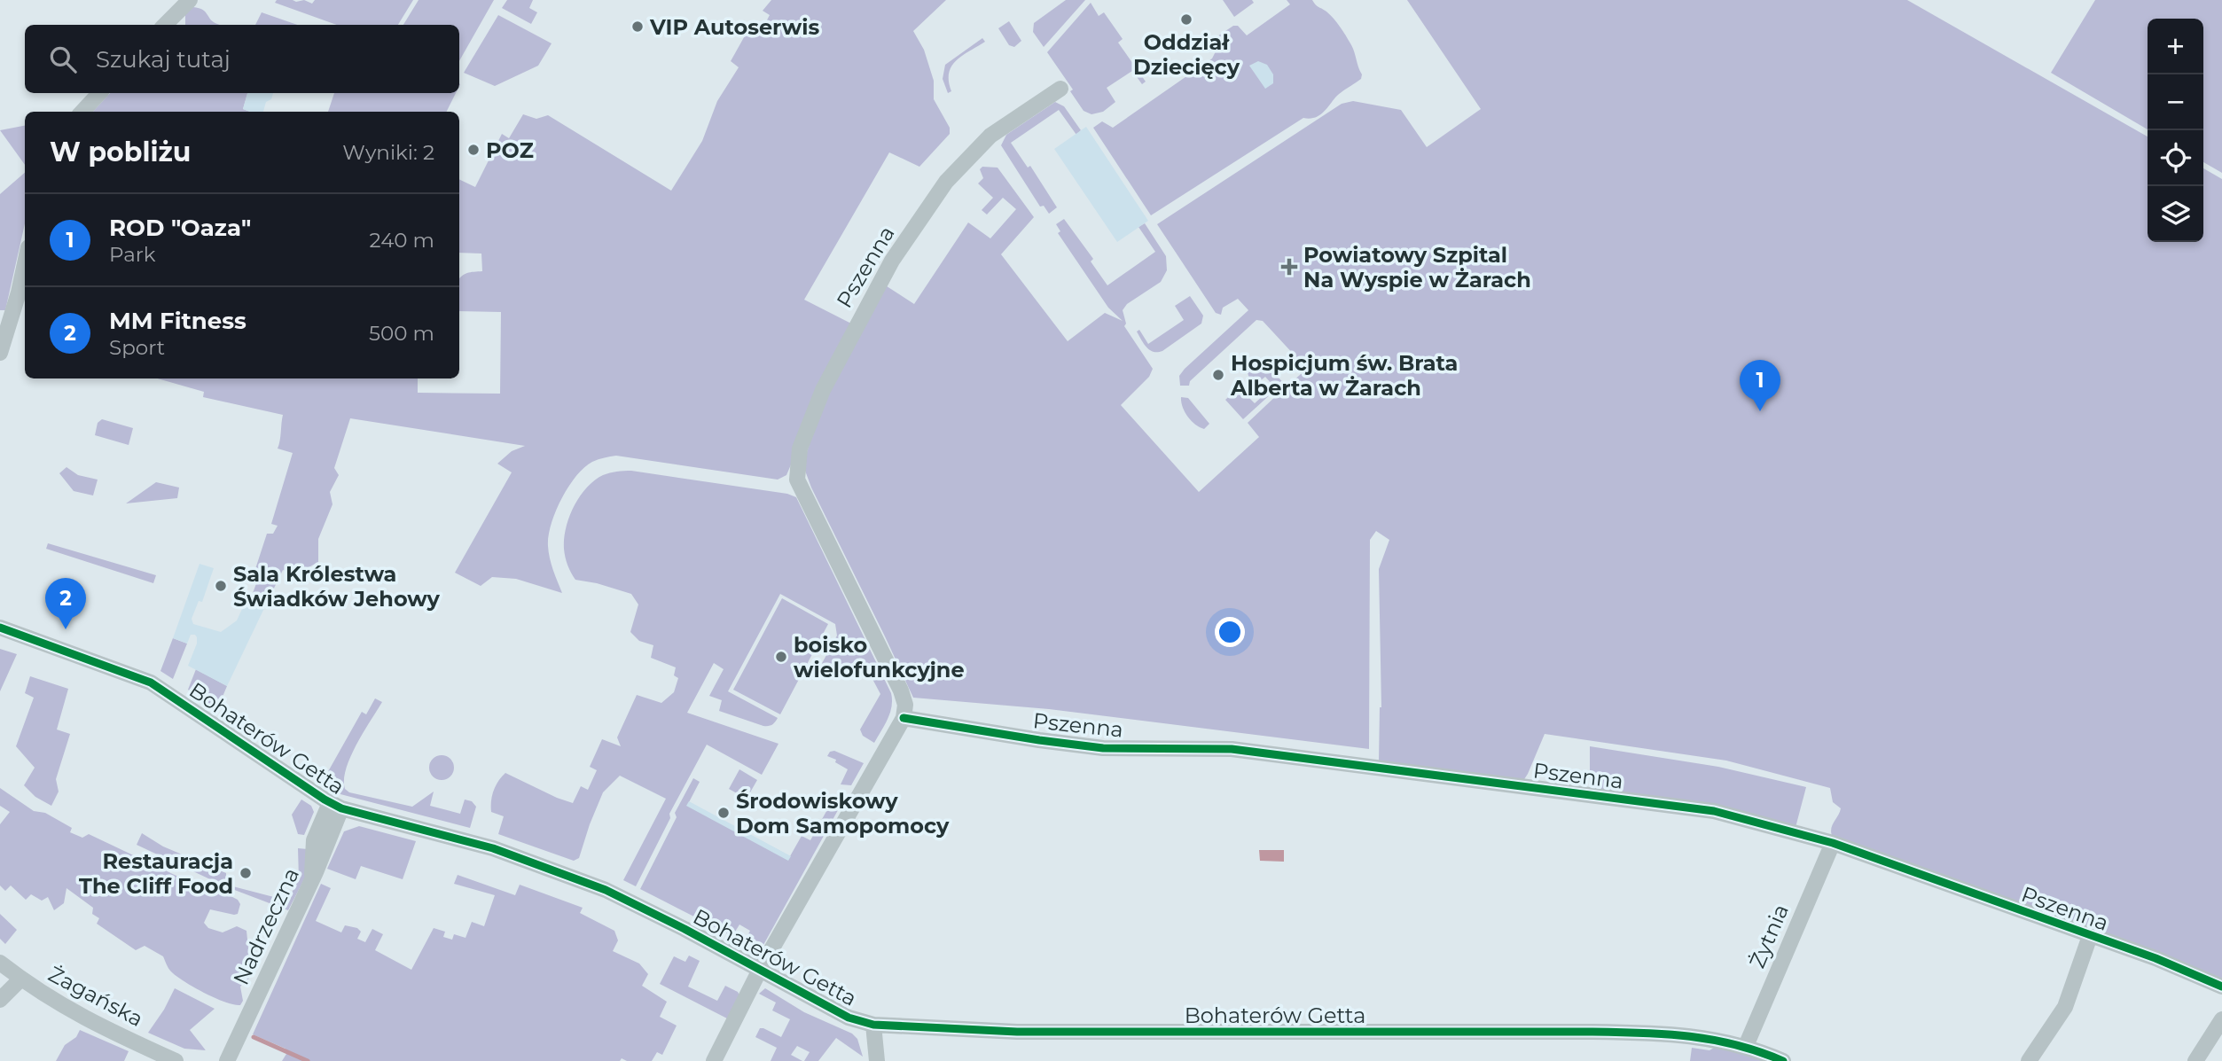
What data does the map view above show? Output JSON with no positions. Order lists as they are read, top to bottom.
{
  "streets": {
    "street": [
      "Pszenna",
      "Bohaterów Getta",
      "Nadrzeczna",
      "Żytnia",
      "Żagańska"
    ]
  },
  "crossings": [
    ["Pszenna", "Żytnia"],
    ["Bohaterów Getta", "Nadrzeczna"],
    ["Bohaterów Getta", "Żytnia"]
  ],
  "places": {
    "other": [
      "Oddział Dziecięcy",
      "VIP Autoserwis",
      "POZ",
      "Hospicjum św. Brata Alberta w Żarach",
      "Sala Królestwa Świadków Jehowy",
      "boisko wielofunkcyjne",
      "Środowiskowy Dom Samopomocy",
      "Restauracja The Cliff Food"
    ],
    "health": ["Powiatowy Szpital Na Wyspie w Żarach"]
  },
  "page": {
    "map_buttons": ["+", "−"],
    "search": "Szukaj tutaj",
    "heading": ["W pobliżu", "Wyniki: 2"],
    "list": [
      {
        "mark": "1",
        "name": "ROD \"Oaza\"",
        "note": "Park",
        "value": "240 m"
      },
      {
        "mark": "2",
        "name": "MM Fitness",
        "note": "Sport",
        "value": "500 m"
      }
    ],
    "pins": ["1", "2"]
  }
}
